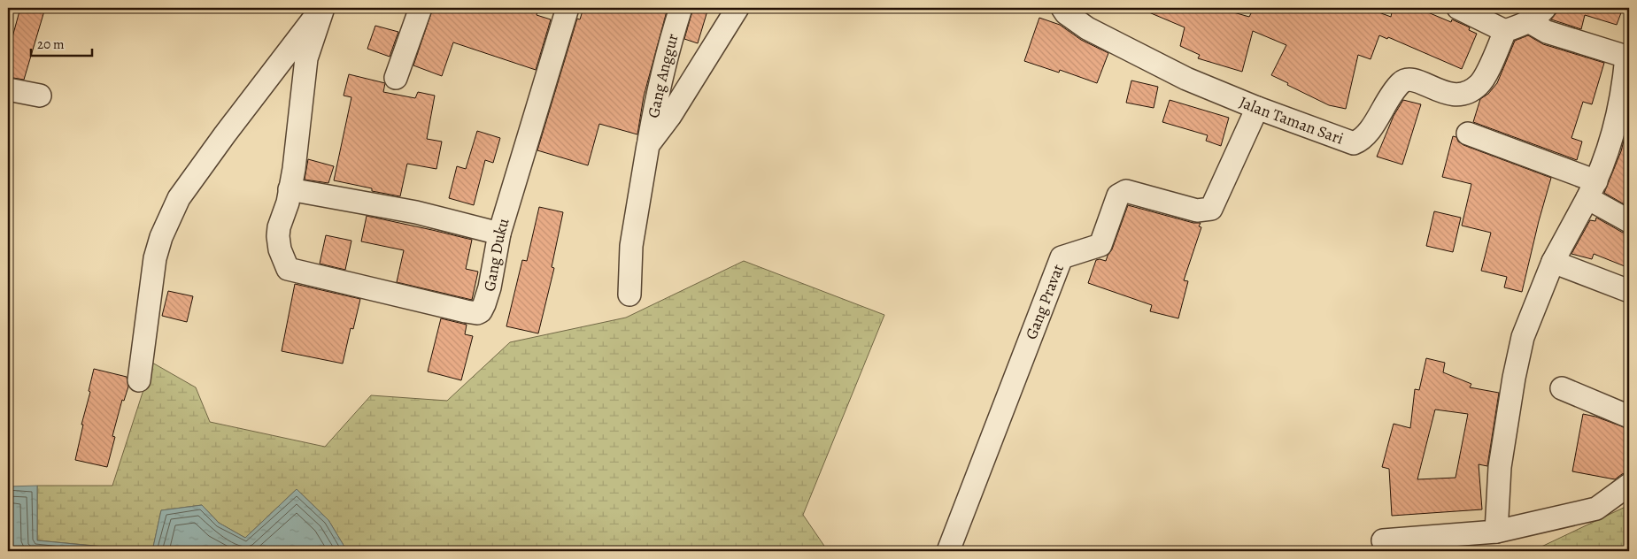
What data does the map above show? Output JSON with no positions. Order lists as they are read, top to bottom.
{
  "streets": {
    "street": [
      "Gang Anggur",
      "Jalan Taman Sari",
      "Gang Duku",
      "Gang Pravat"
    ]
  },
  "crossings": [
    ["Jalan Taman Sari", "Gang Pravat"]
  ],
  "scale_bar": "20 m"
}
